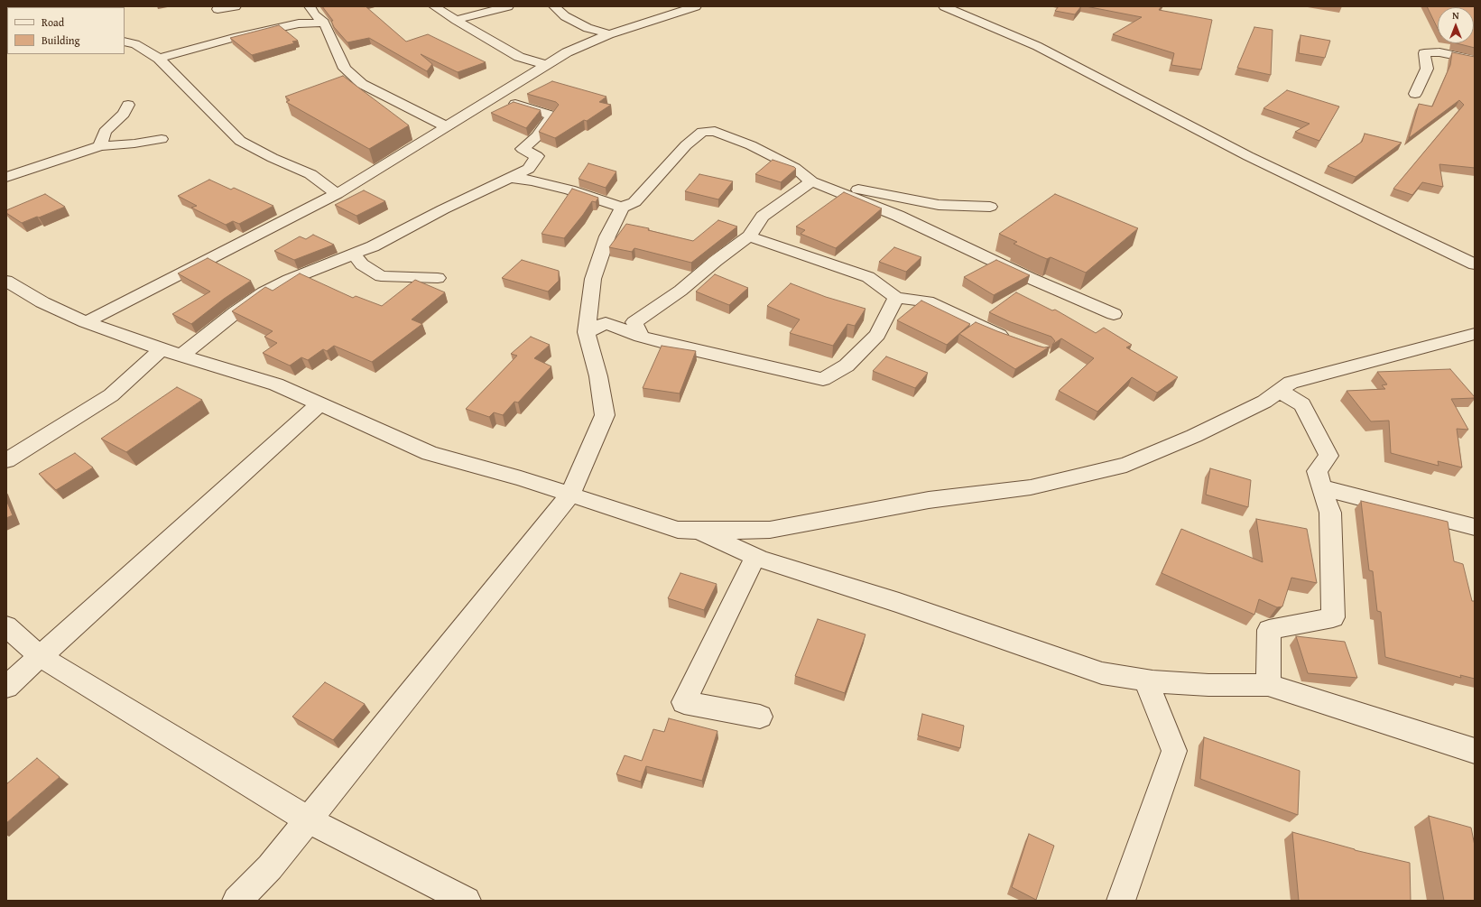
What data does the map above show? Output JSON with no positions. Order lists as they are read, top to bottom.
{
  "legend": ["Road", "Building"],
  "north": "top"
}
